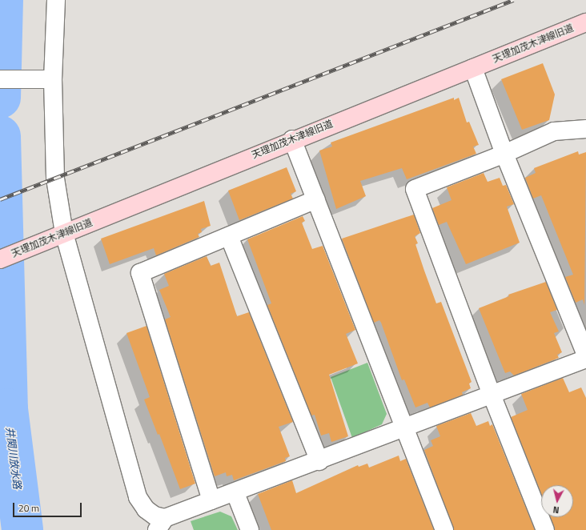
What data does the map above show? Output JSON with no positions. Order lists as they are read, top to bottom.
{
  "streets": {
    "street": ["天理加茂木津線旧道"]
  },
  "water": ["井関川放水路"],
  "scale_bar": "20 m",
  "north": "bottom"
}
